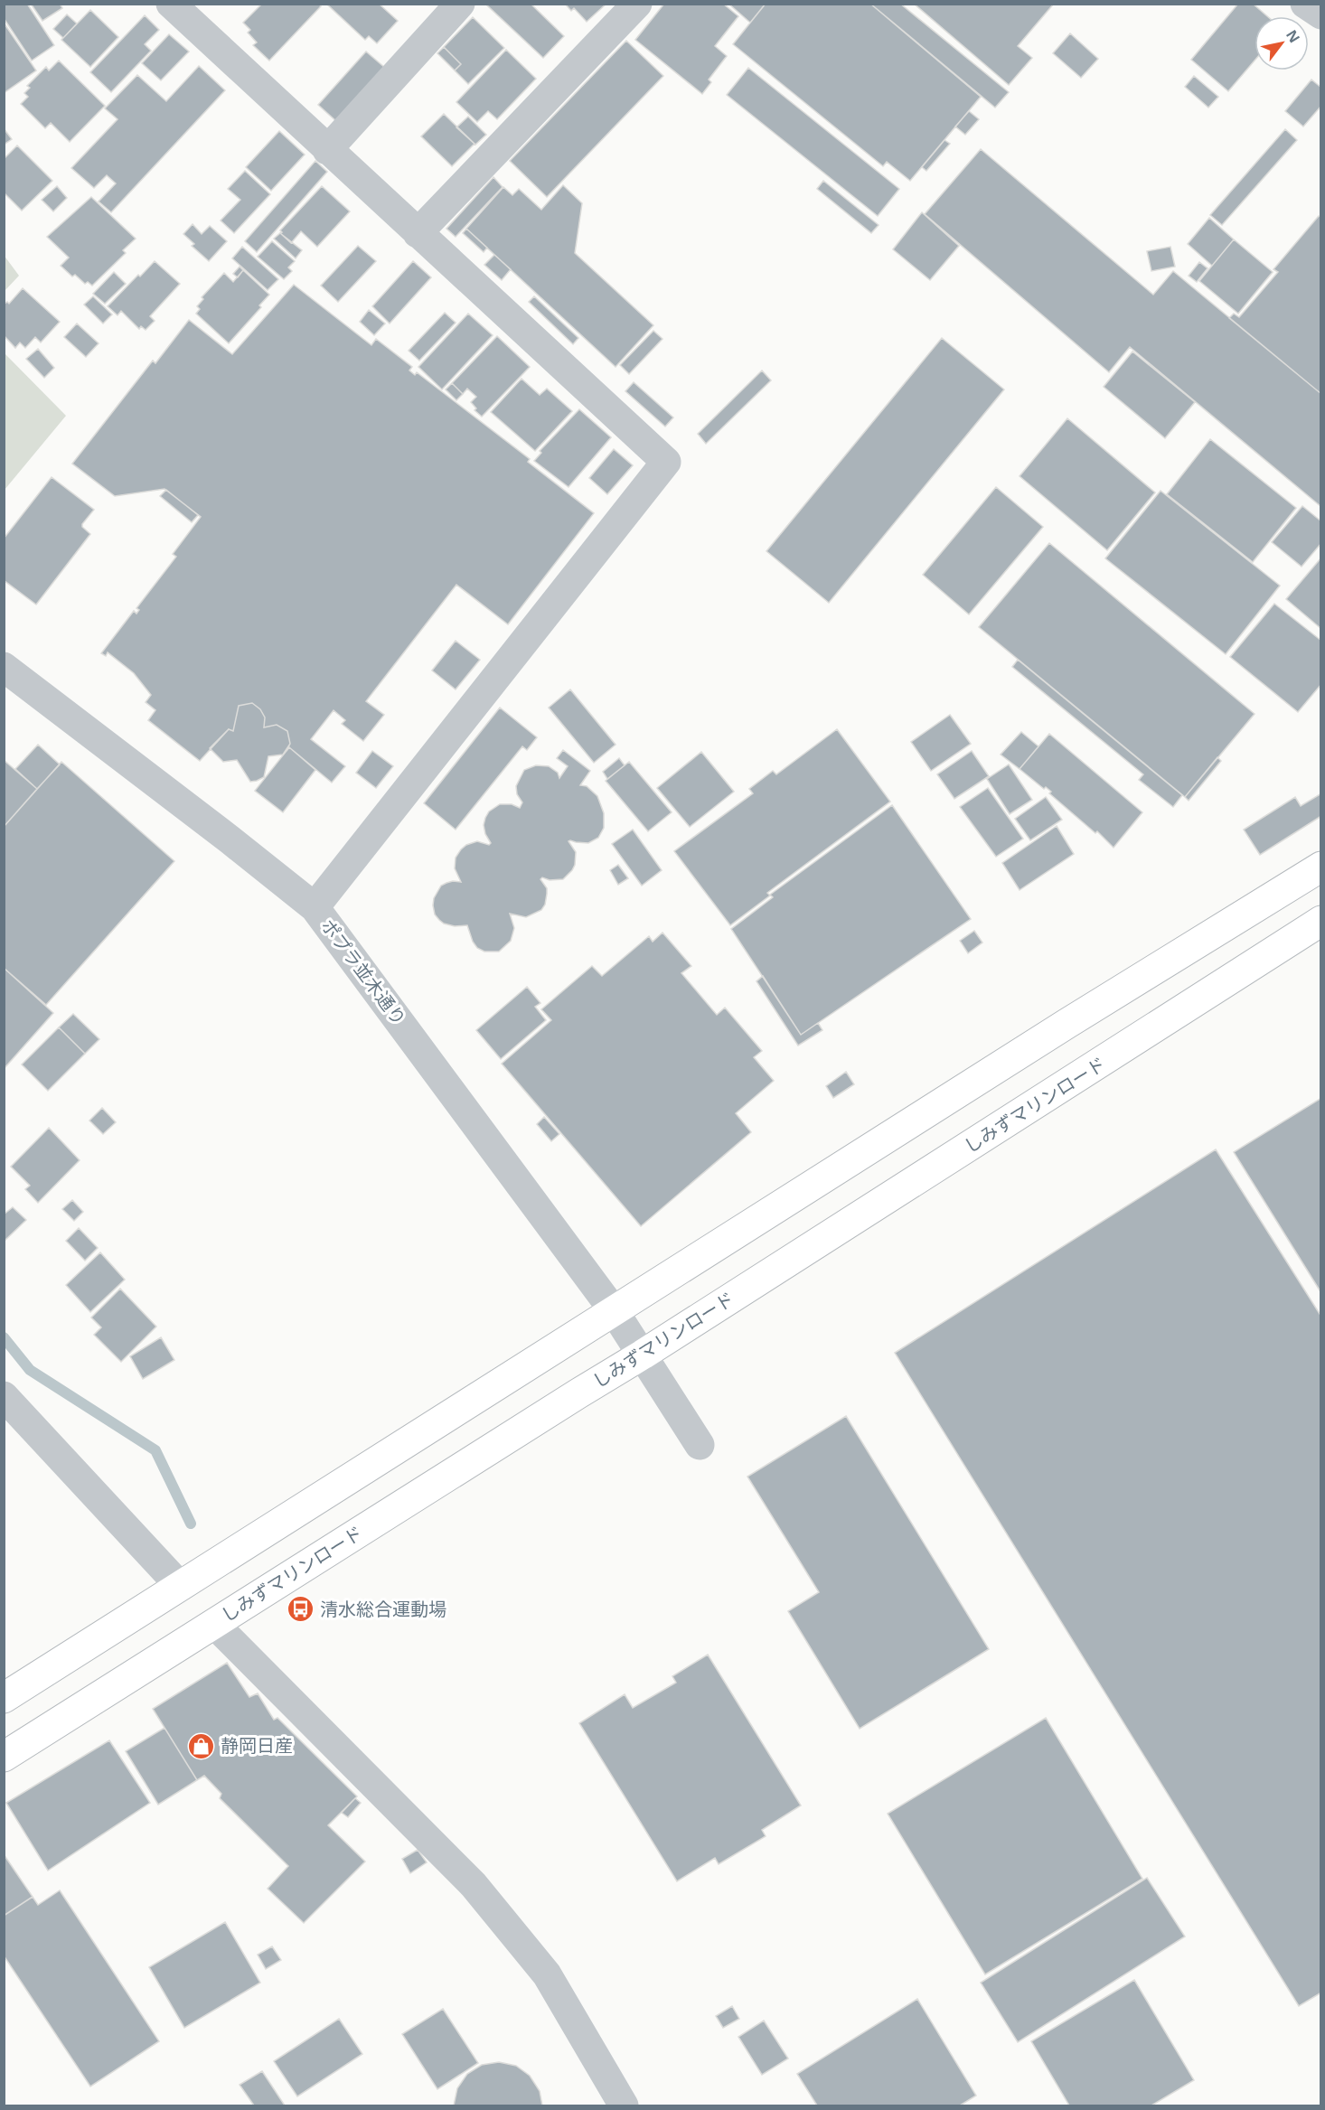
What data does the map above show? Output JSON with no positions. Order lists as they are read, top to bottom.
{
  "streets": {
    "highway": ["しみずマリンロード"],
    "street": ["ポプラ並木通り"]
  },
  "crossings": [
    ["ポプラ並木通り", "しみずマリンロード"]
  ],
  "places": {
    "bus stop": ["清水総合運動場"],
    "shop": ["静岡日産"]
  },
  "north": "top right"
}
